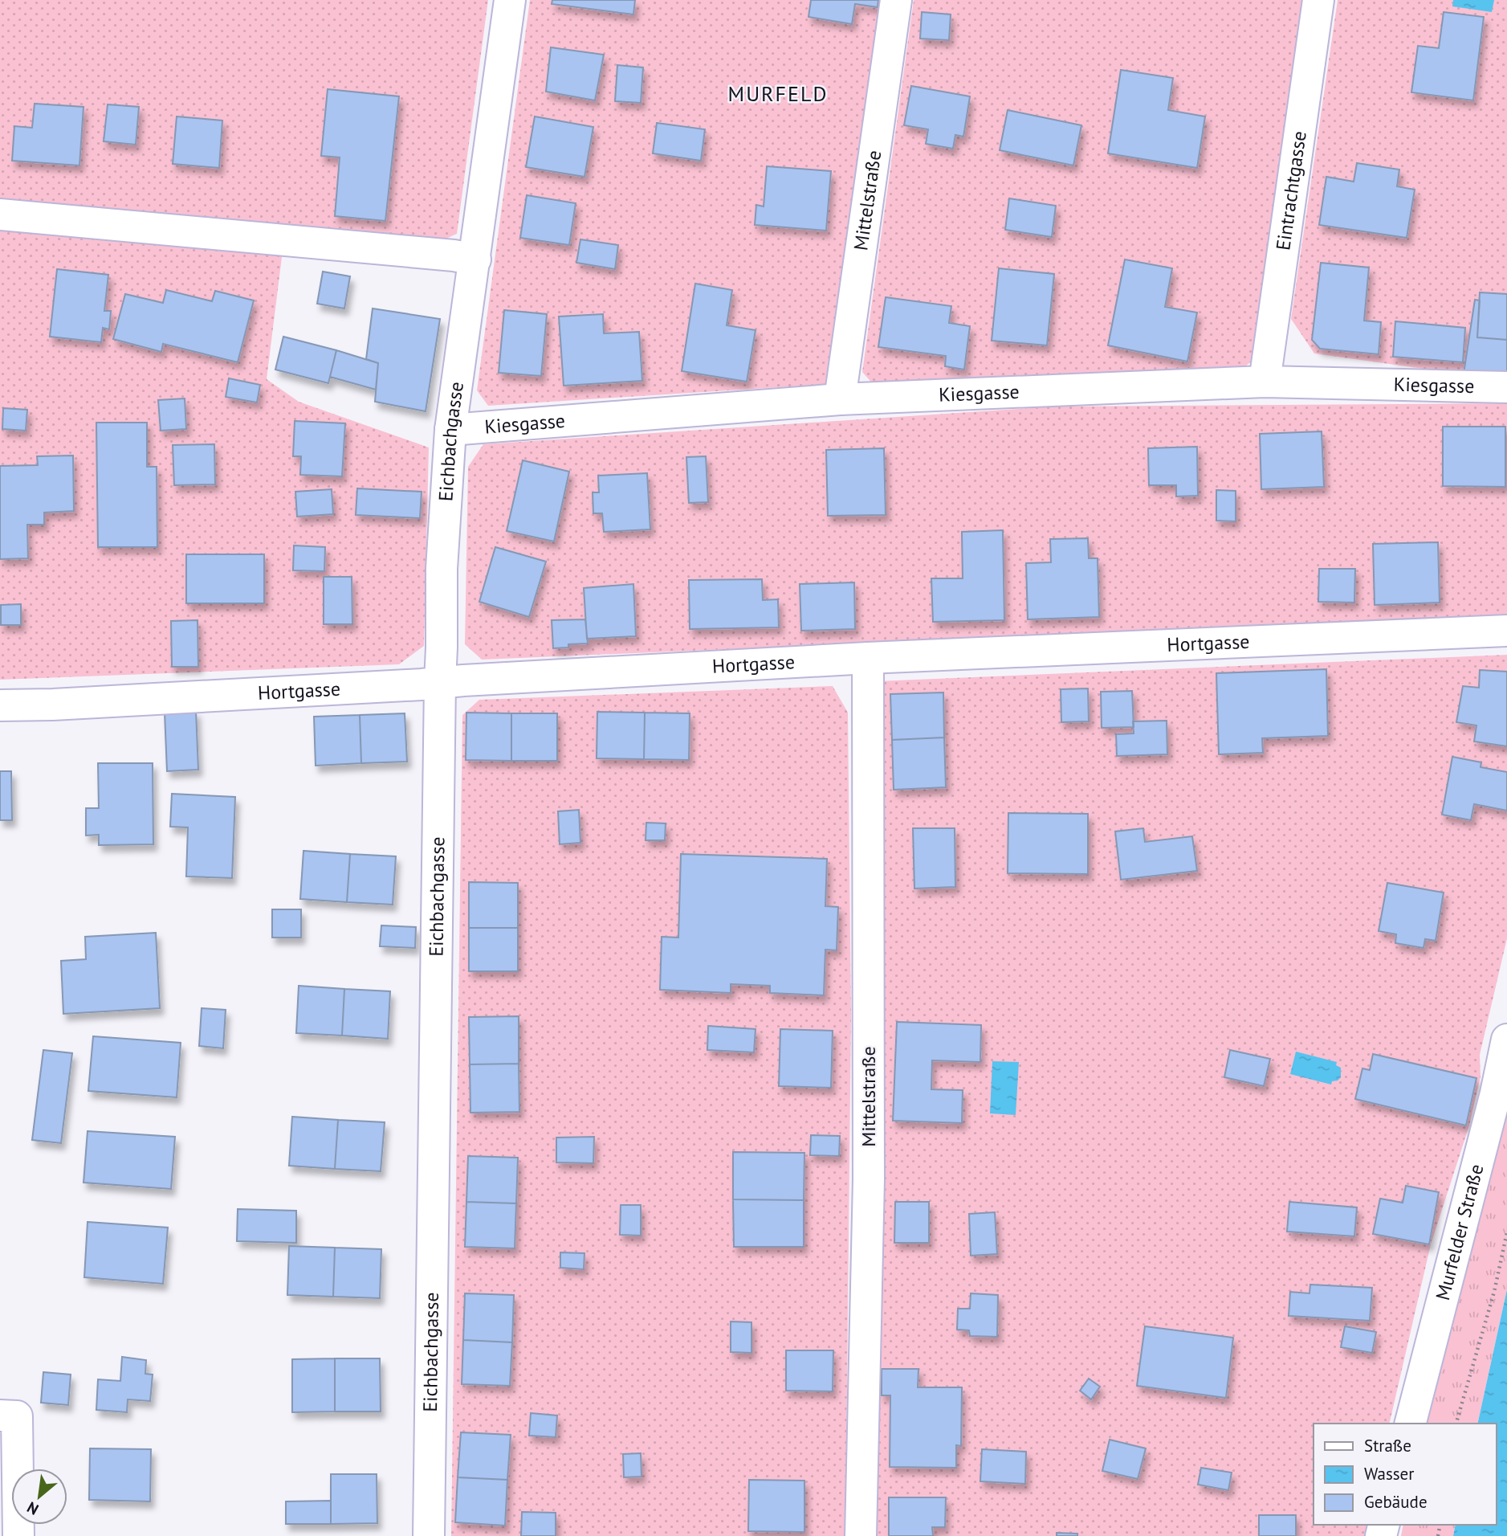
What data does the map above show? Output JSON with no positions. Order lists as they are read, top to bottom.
{
  "streets": {
    "street": [
      "Eintrachtgasse",
      "Mittelstraße",
      "Kiesgasse",
      "Eichbachgasse",
      "Hortgasse",
      "Murfelder Straße"
    ]
  },
  "crossings": [
    ["Eintrachtgasse", "Kiesgasse"],
    ["Mittelstraße", "Kiesgasse"],
    ["Mittelstraße", "Hortgasse"],
    ["Kiesgasse", "Eichbachgasse"],
    ["Eichbachgasse", "Hortgasse"]
  ],
  "districts": ["MURFELD"],
  "legend": ["Straße", "Wasser", "Gebäude"],
  "north": "bottom left"
}
